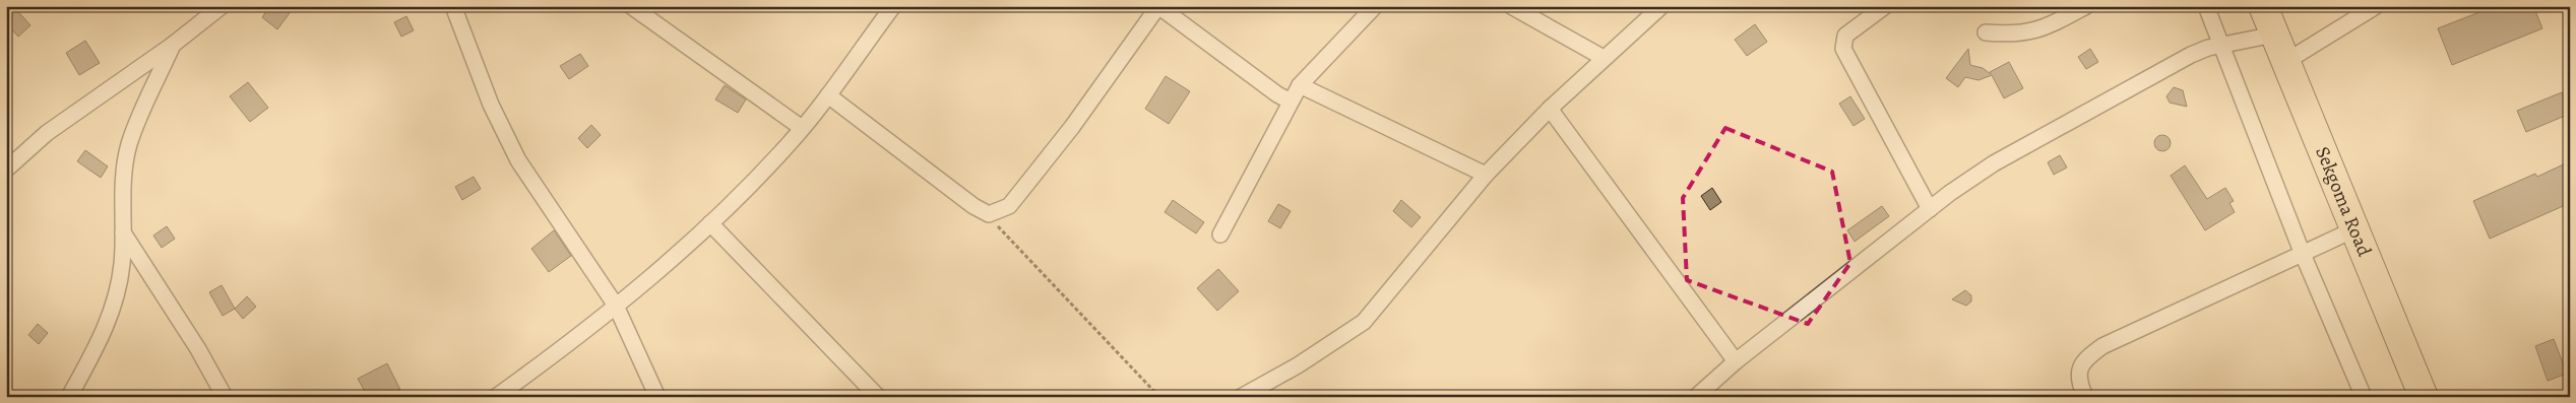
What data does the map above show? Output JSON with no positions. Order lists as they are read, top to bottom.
{
  "streets": {
    "highway": ["Sekgoma Road"]
  }
}
